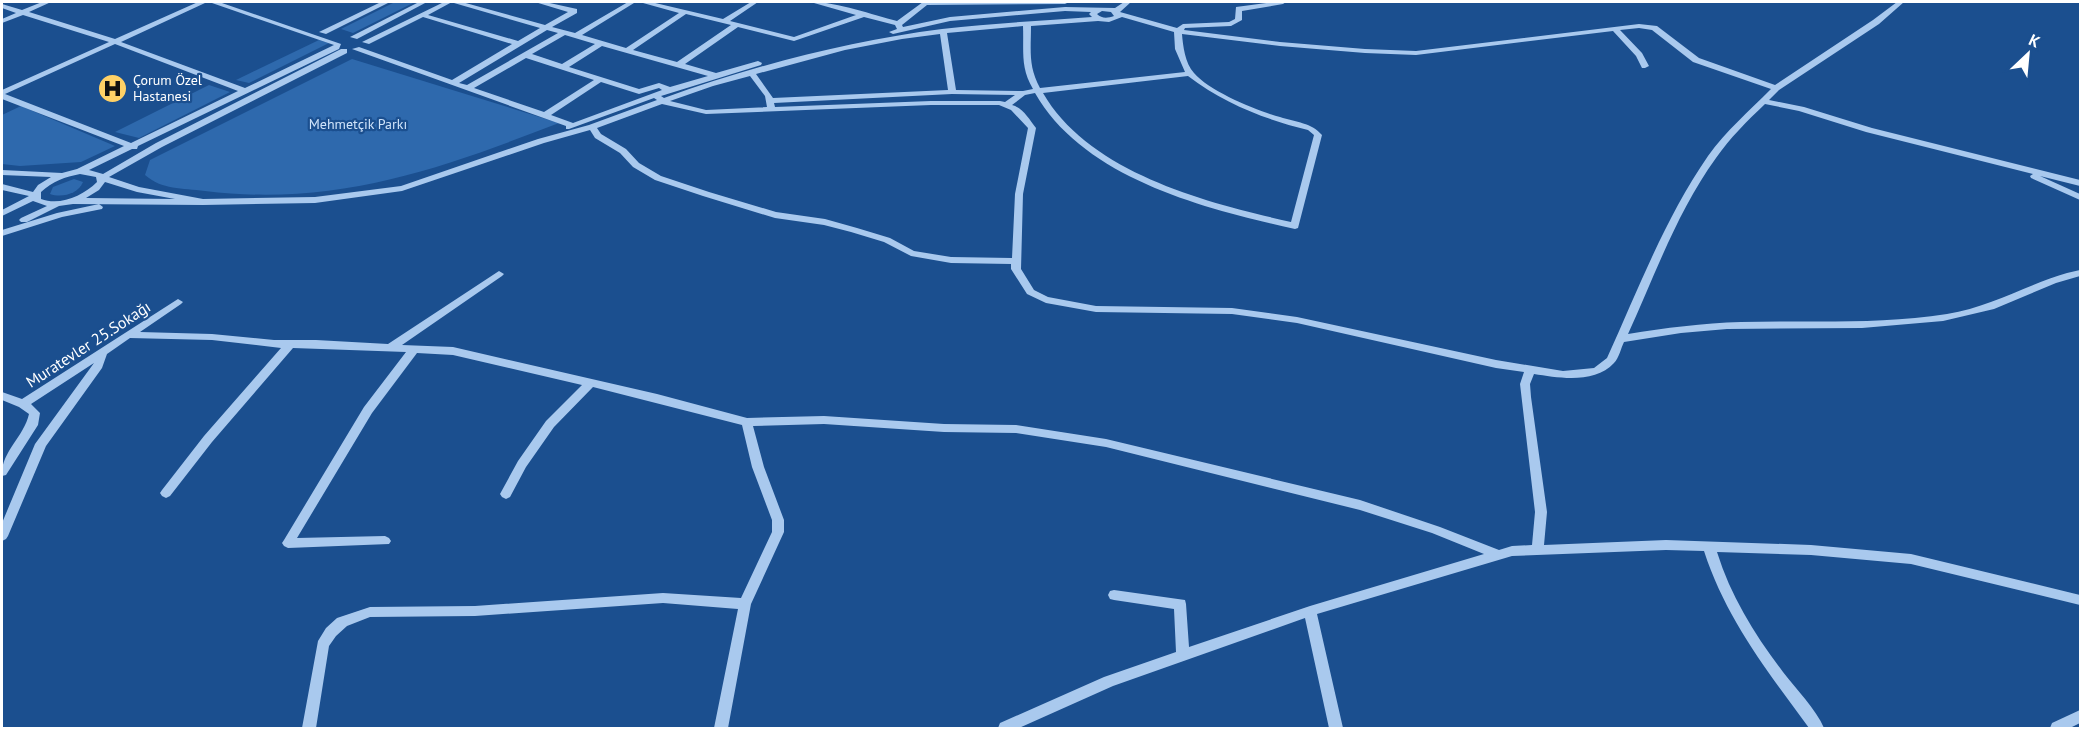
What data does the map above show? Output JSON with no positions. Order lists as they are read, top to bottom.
{
  "streets": {
    "street": ["Muratevler 25.Sokağı"]
  },
  "parks": ["Mehmetçik Parkı"],
  "places": {
    "hospital": ["Çorum Özel Hastanesi"]
  },
  "north": "top right"
}
